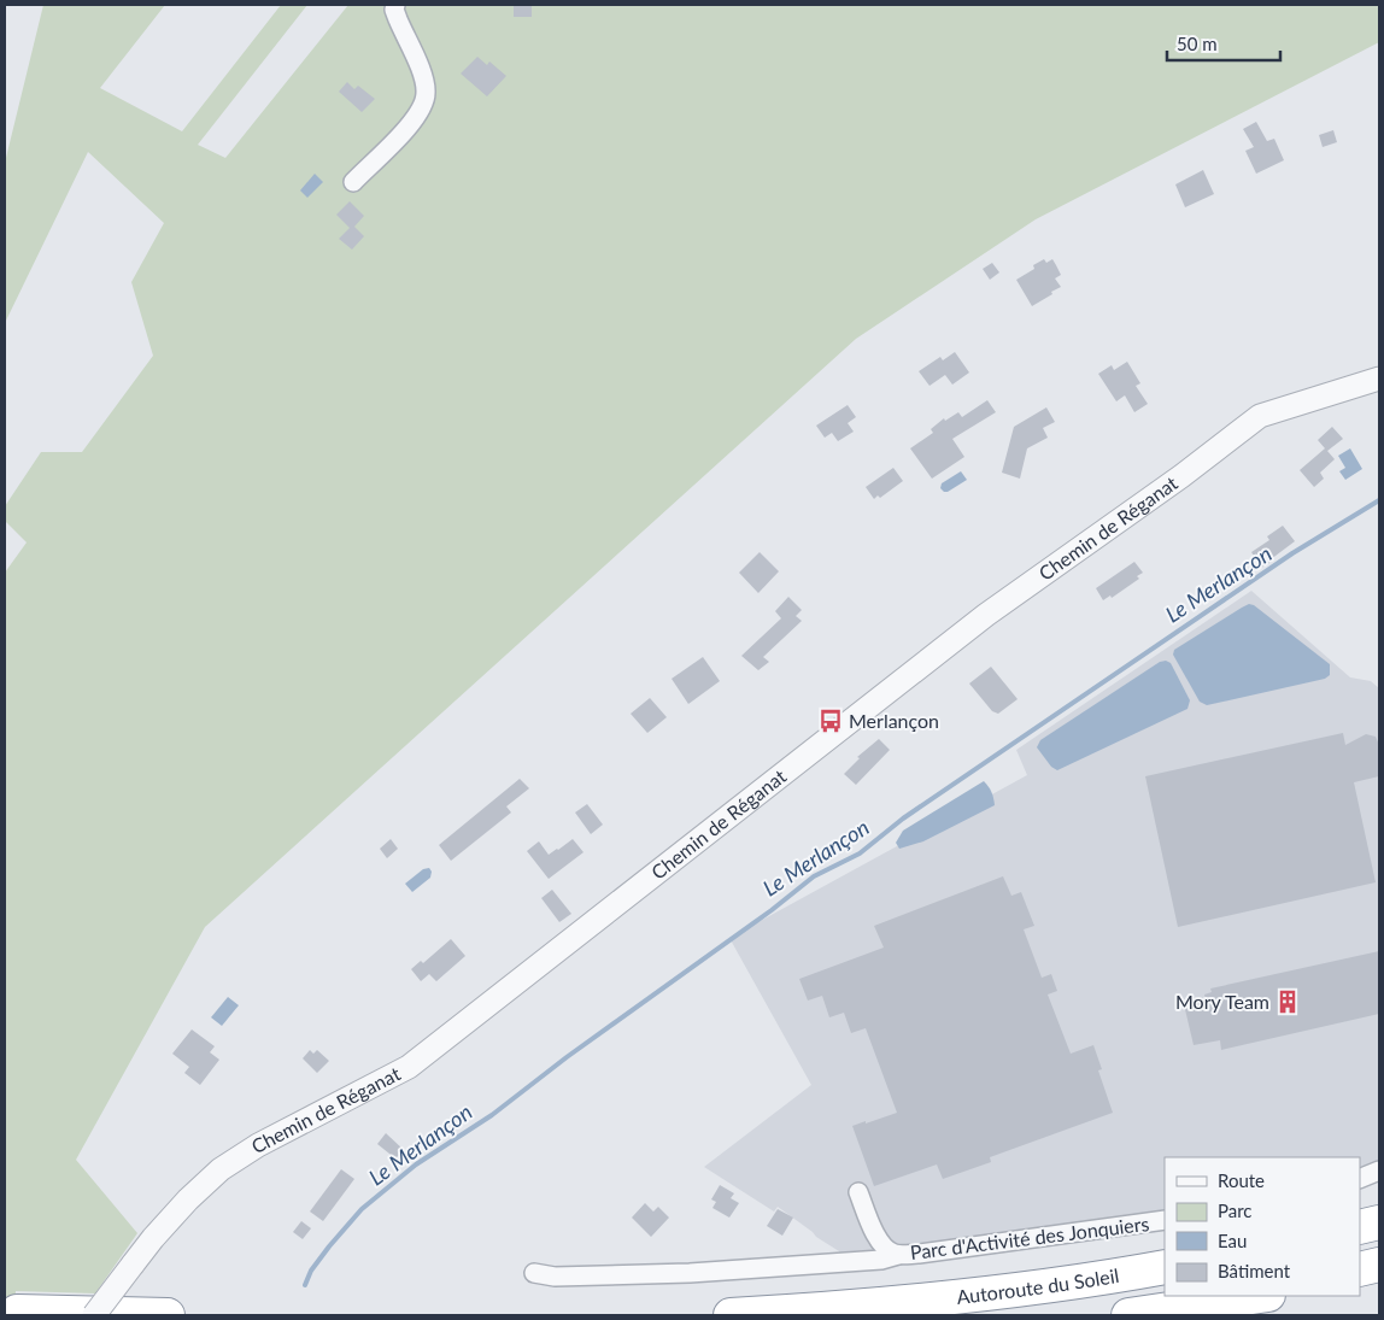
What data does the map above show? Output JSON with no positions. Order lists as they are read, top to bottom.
{
  "streets": {
    "highway": ["Autoroute du Soleil"],
    "street": ["Chemin de Réganat", "Parc d'Activité des Jonquiers"]
  },
  "water": ["Le Merlançon"],
  "places": {
    "bus stop": ["Merlançon"],
    "building": ["Mory Team"]
  },
  "legend": [
    "Route",
    "Parc",
    "Eau",
    "Bâtiment"
  ],
  "scale_bar": "50 m"
}
